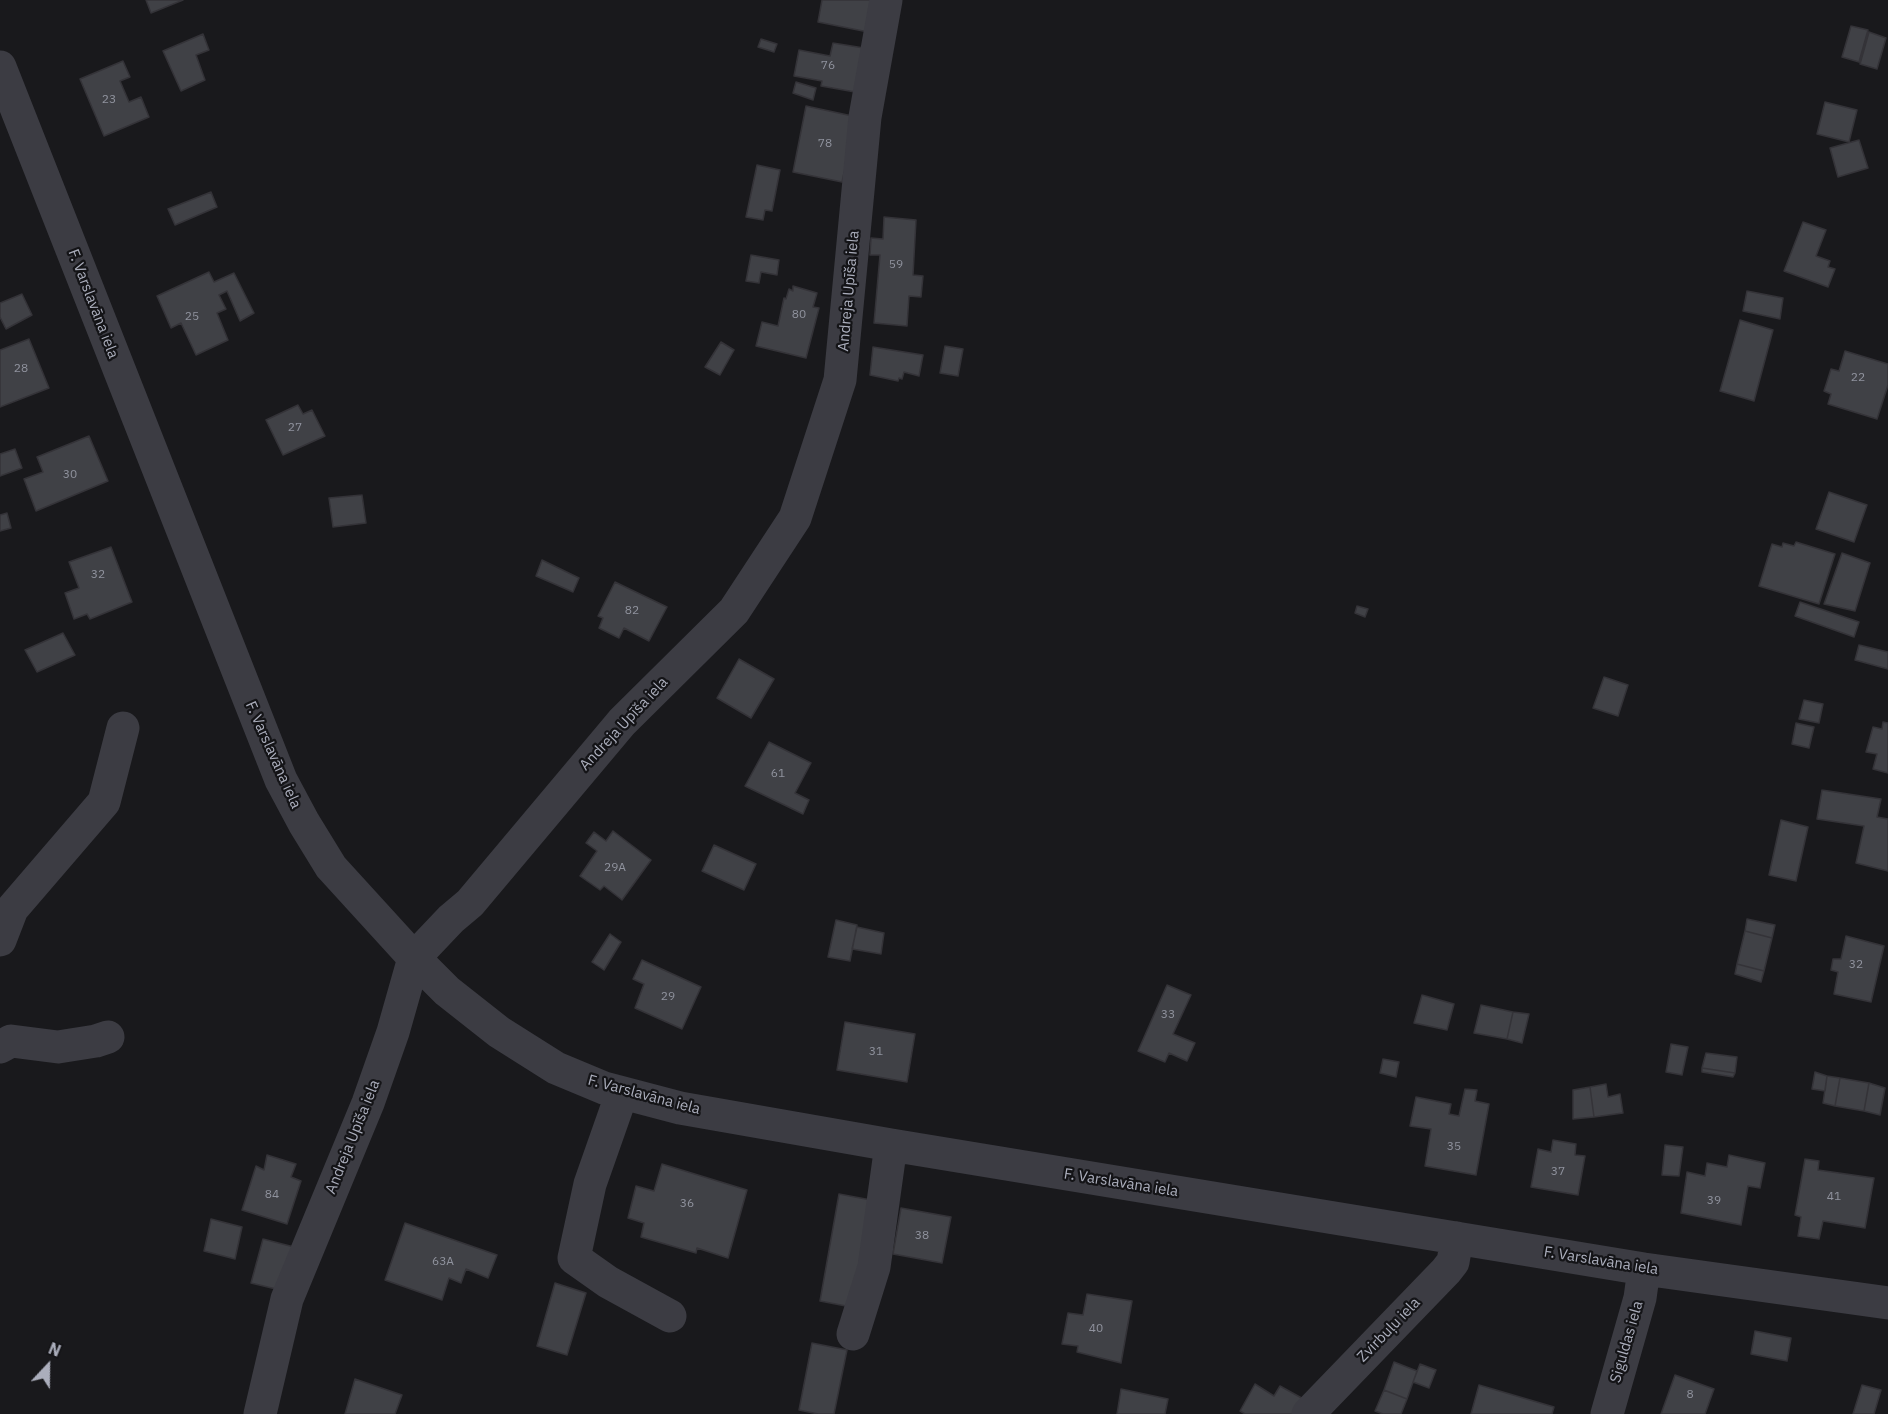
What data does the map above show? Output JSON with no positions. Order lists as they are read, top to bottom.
{
  "streets": {
    "street": [
      "Andreja Upīša iela",
      "F. Varslavāna iela",
      "Zvirbuļu iela",
      "Siguldas iela"
    ]
  },
  "crossings": [
    ["Andreja Upīša iela", "F. Varslavāna iela"],
    ["F. Varslavāna iela", "Zvirbuļu iela"],
    ["F. Varslavāna iela", "Siguldas iela"]
  ],
  "house_numbers": [
    "76",
    "23",
    "78",
    "59",
    "80",
    "25",
    "28",
    "22",
    "27",
    "30",
    "32",
    "82",
    "61",
    "29A",
    "32",
    "29",
    "33",
    "31",
    "35",
    "37",
    "84",
    "41",
    "39",
    "36",
    "38",
    "63A",
    "40",
    "8"
  ],
  "north": "top"
}
